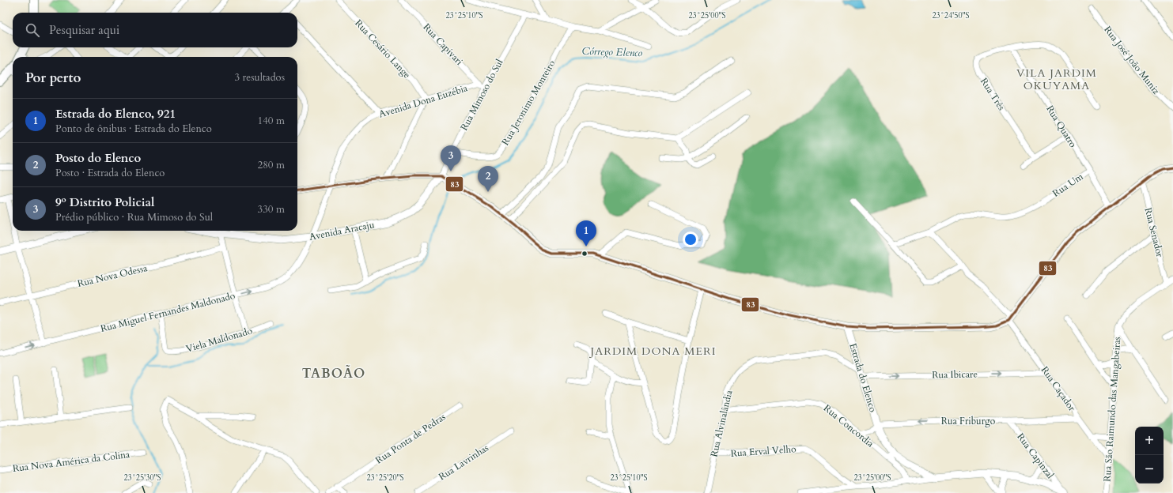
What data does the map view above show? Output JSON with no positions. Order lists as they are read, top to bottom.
{
  "streets": {
    "street": [
      "Rua Capivari",
      "Rua Cesário Lange",
      "Rua José João Muniz",
      "Rua Três",
      "Rua Mimoso do Sul",
      "Avenida Dona Euzébia",
      "Rua Jeronimo Monteiro",
      "Rua Quatro",
      "Rua Um",
      "Avenida Aracaju",
      "Rua Senador",
      "Rua Nova Odessa",
      "Rua Miguel Fernandes Maldonado",
      "Viela Maldonado",
      "Rua Ibicare",
      "Estrada do Elenco",
      "Rua Caçador",
      "Rua São Raimundo das Mangabeiras",
      "Rua Friburgo",
      "Rua Alvinalândia",
      "Rua Concordia",
      "Rua Ponta de Pedras",
      "Rua Erval Velho",
      "Rua Capinzal",
      "Rua Nova América da Colina",
      "Rua Lavrinhas"
    ]
  },
  "crossings": [
    ["Rua Capivari", "Rua Mimoso do Sul"],
    ["Rua Capivari", "Avenida Dona Euzébia"],
    ["Rua Cesário Lange", "Avenida Dona Euzébia"],
    ["Rua Três", "Rua Quatro"],
    ["Rua Mimoso do Sul", "Rua Jeronimo Monteiro"],
    ["Rua Mimoso do Sul", "Avenida Aracaju"],
    ["Avenida Dona Euzébia", "Avenida Aracaju"],
    ["Avenida Dona Euzébia", "Rua Miguel Fernandes Maldonado"],
    ["Rua Quatro", "Rua Um"],
    ["Rua Um", "Rua Caçador"],
    ["Avenida Aracaju", "Rua Miguel Fernandes Maldonado"],
    ["Rua Miguel Fernandes Maldonado", "Viela Maldonado"],
    ["Rua Ibicare", "Estrada do Elenco"],
    ["Rua Ibicare", "Rua Caçador"],
    ["Rua Ibicare", "Rua Alvinalândia"],
    ["Estrada do Elenco", "Rua Friburgo"],
    ["Estrada do Elenco", "Rua Alvinalândia"],
    ["Estrada do Elenco", "Rua Concordia"],
    ["Rua Caçador", "Rua São Raimundo das Mangabeiras"],
    ["Rua Caçador", "Rua Friburgo"],
    ["Rua Friburgo", "Rua Capinzal"],
    ["Rua Alvinalândia", "Rua Concordia"],
    ["Rua Alvinalândia", "Rua Erval Velho"]
  ],
  "one_way": ["Rua Miguel Fernandes Maldonado", "Rua Friburgo"],
  "districts": ["VILA JARDIM OKUYAMA", "JARDIM DONA MERI", "TABOÃO"],
  "water": ["Córrego Elenco"],
  "lines": ["transit line 83"],
  "page": {
    "search": "Pesquisar aqui",
    "heading": ["Por perto", "3 resultados"],
    "list": [
      {
        "mark": "1",
        "name": "Estrada do Elenco, 921",
        "note": "Ponto de ônibus · Estrada do Elenco",
        "value": "140 m"
      },
      {
        "mark": "2",
        "name": "Posto do Elenco",
        "note": "Posto · Estrada do Elenco",
        "value": "280 m"
      },
      {
        "mark": "3",
        "name": "9º Distrito Policial",
        "note": "Prédio público · Rua Mimoso do Sul",
        "value": "330 m"
      }
    ],
    "pins": ["3", "2", "1"],
    "map_buttons": ["+", "−"]
  },
  "coordinates": [
    "23°25'10\"S",
    "23°25'00\"S",
    "23°24'50\"S",
    "23°25'30\"S",
    "23°25'20\"S"
  ]
}
